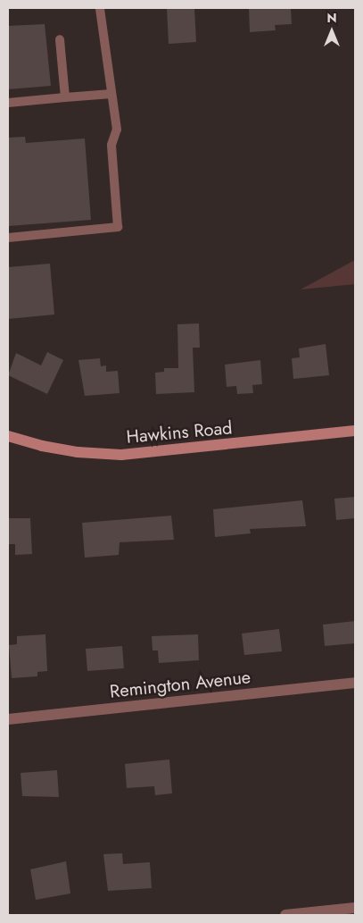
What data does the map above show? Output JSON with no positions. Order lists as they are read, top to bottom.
{
  "streets": {
    "street": ["Hawkins Road", "Remington Avenue"]
  },
  "north": "top"
}
